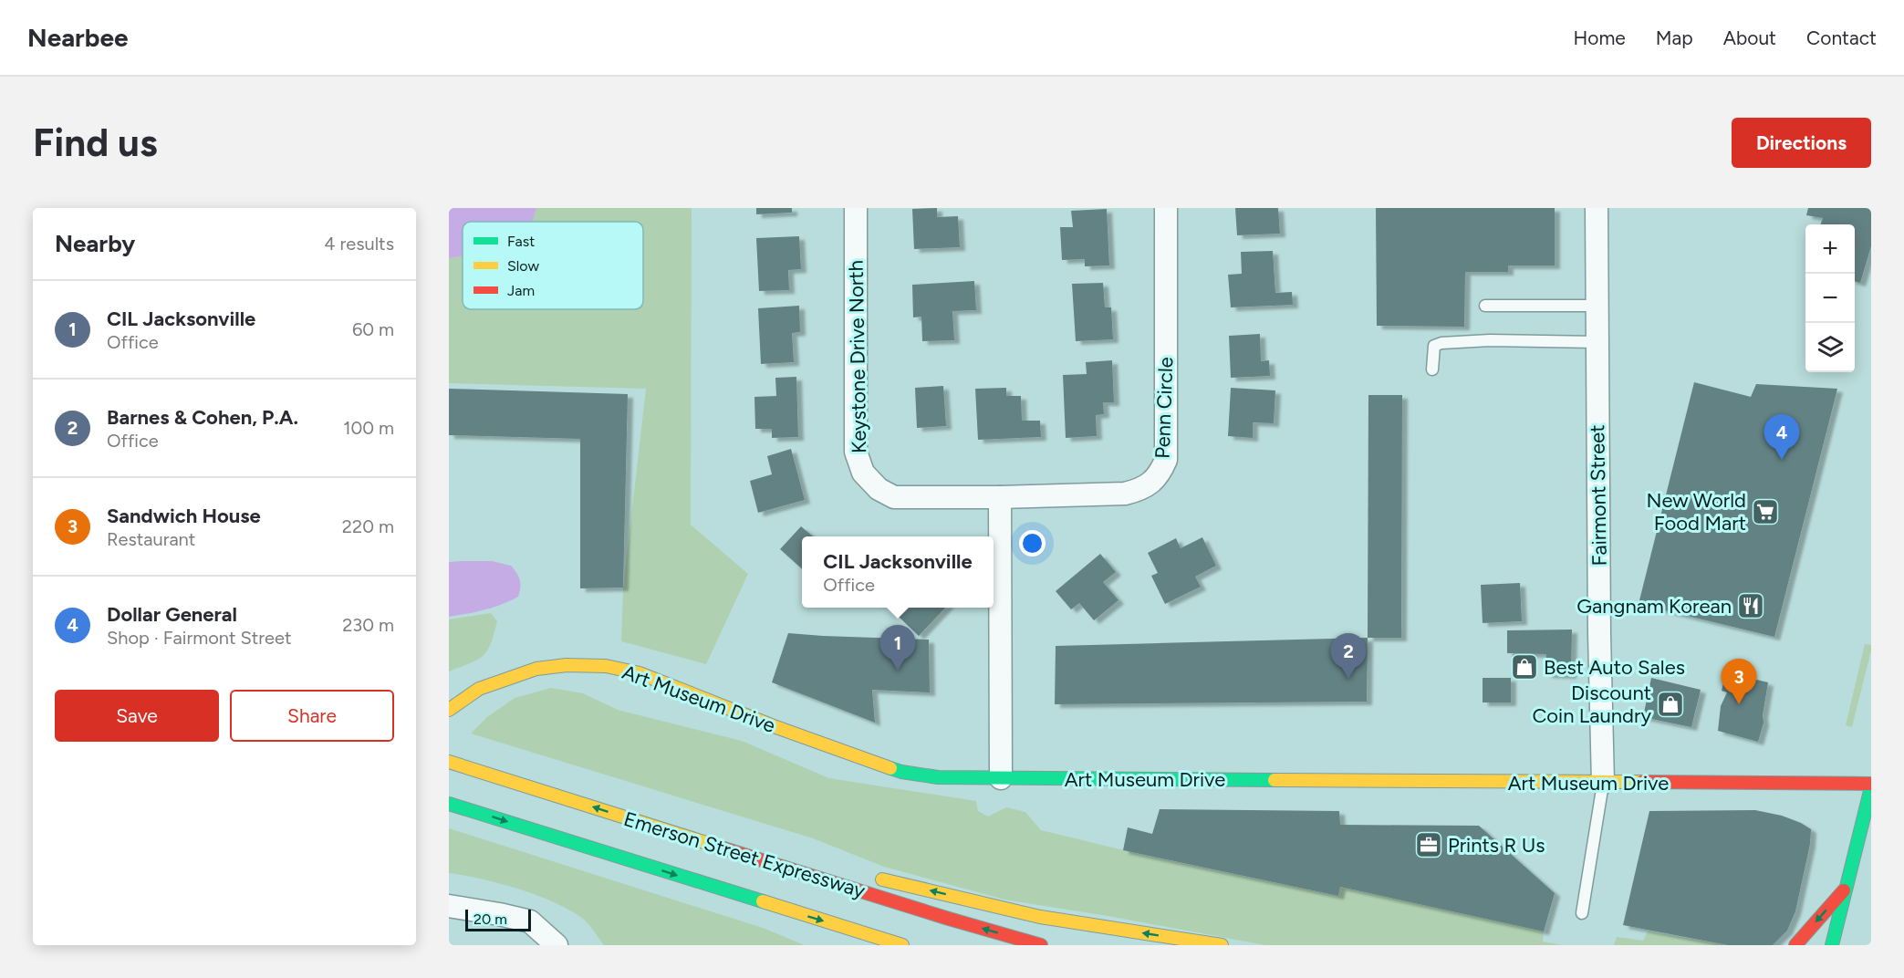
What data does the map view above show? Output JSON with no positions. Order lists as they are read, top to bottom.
{
  "streets": {
    "main road": ["Art Museum Drive", "Emerson Street Expressway"],
    "street": ["Keystone Drive North", "Penn Circle", "Fairmont Street"]
  },
  "crossings": [
    ["Keystone Drive North", "Penn Circle"],
    ["Fairmont Street", "Art Museum Drive"]
  ],
  "places": {
    "supermarket": ["New World Food Mart"],
    "restaurant": ["Gangnam Korean"],
    "shop": ["Best Auto Sales", "Discount Coin Laundry"],
    "office": ["Prints R Us"]
  },
  "legend": ["Fast", "Slow", "Jam"],
  "scale_bar": "20 m",
  "page": {
    "header": "Nearbee",
    "nav": [
      "Home",
      "Map",
      "About",
      "Contact"
    ],
    "buttons": [
      "Directions",
      ["Save", "Share"]
    ],
    "title": "Find us",
    "heading": ["Nearby", "4 results"],
    "map_buttons": ["+", "−"],
    "list": [
      {
        "mark": "1",
        "name": "CIL Jacksonville",
        "note": "Office",
        "value": "60 m"
      },
      {
        "mark": "2",
        "name": "Barnes & Cohen, P.A.",
        "note": "Office",
        "value": "100 m"
      },
      {
        "mark": "3",
        "name": "Sandwich House",
        "note": "Restaurant",
        "value": "220 m"
      },
      {
        "mark": "4",
        "name": "Dollar General",
        "note": "Shop · Fairmont Street",
        "value": "230 m"
      }
    ],
    "pins": [
      "4",
      "1",
      "2",
      "3"
    ],
    "popup": ["CIL Jacksonville", "Office"],
    "scale": "20 m"
  }
}
